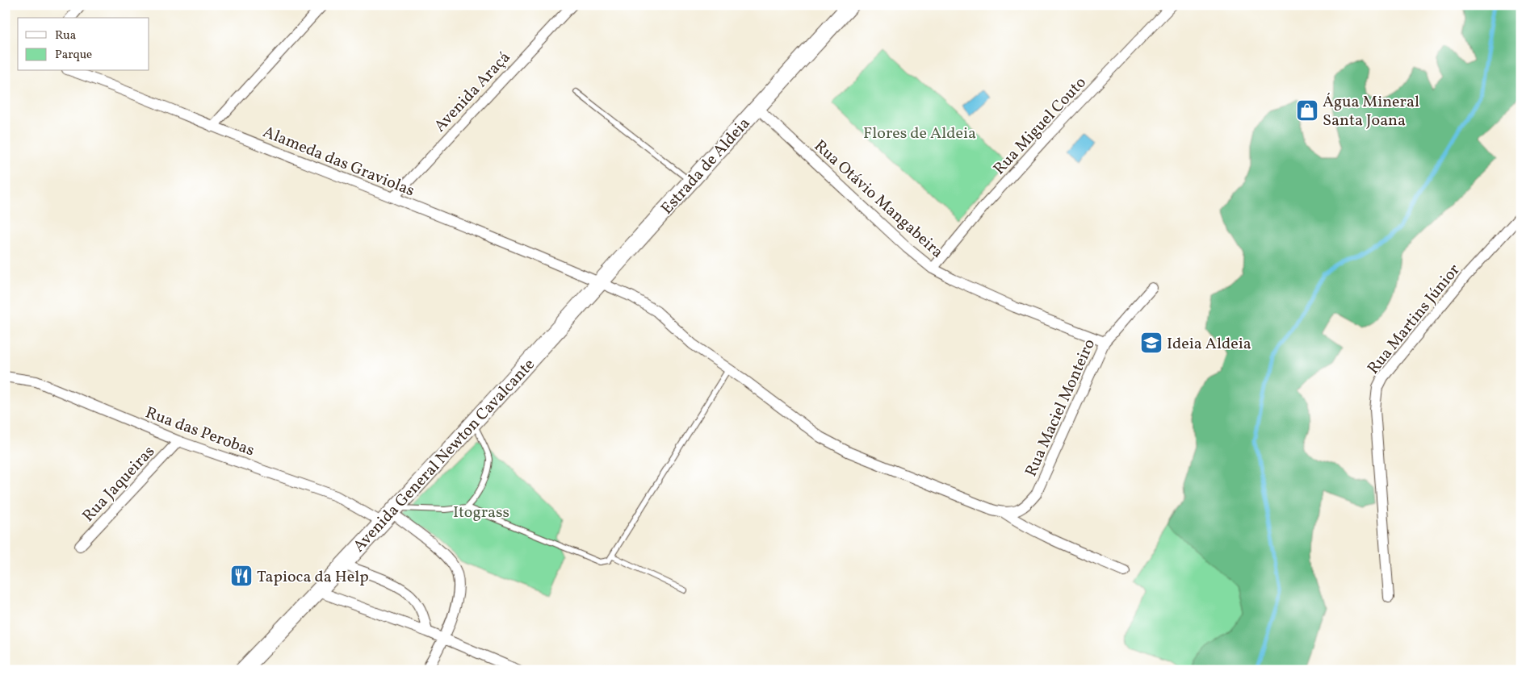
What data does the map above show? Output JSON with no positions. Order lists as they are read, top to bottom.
{
  "streets": {
    "main road": ["Estrada de Aldeia", "Avenida General Newton Cavalcante"],
    "street": [
      "Avenida Araçá",
      "Rua Miguel Couto",
      "Alameda das Graviolas",
      "Rua Otávio Mangabeira",
      "Rua Martins Júnior",
      "Rua Maciel Monteiro",
      "Rua das Perobas",
      "Rua Jaqueiras"
    ]
  },
  "crossings": [
    ["Avenida Araçá", "Alameda das Graviolas"],
    ["Rua Miguel Couto", "Rua Otávio Mangabeira"],
    ["Alameda das Graviolas", "Estrada de Aldeia"],
    ["Alameda das Graviolas", "Rua Maciel Monteiro"],
    ["Estrada de Aldeia", "Rua Otávio Mangabeira"],
    ["Estrada de Aldeia", "Avenida General Newton Cavalcante"],
    ["Rua Otávio Mangabeira", "Rua Maciel Monteiro"],
    ["Rua das Perobas", "Avenida General Newton Cavalcante"],
    ["Rua das Perobas", "Rua Jaqueiras"]
  ],
  "parks": ["Flores de Aldeia", "Itograss"],
  "places": {
    "shop": ["Água Mineral Santa Joana"],
    "school or university": ["Ideia Aldeia"],
    "restaurant": ["Tapioca da Help"]
  },
  "legend": ["Rua", "Parque"]
}
